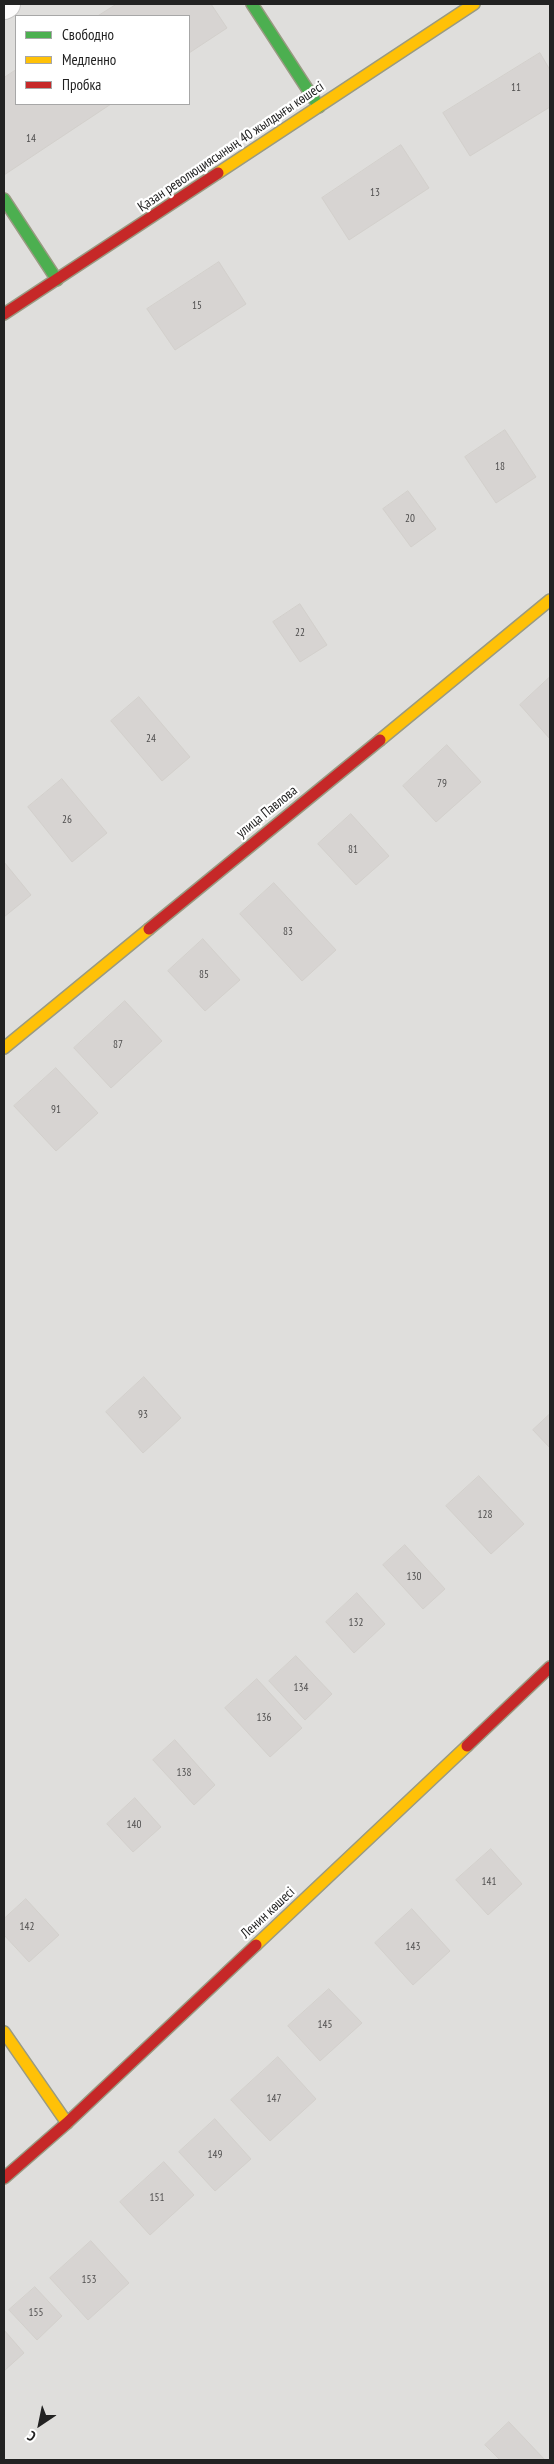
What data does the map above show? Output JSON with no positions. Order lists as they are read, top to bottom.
{
  "streets": {
    "street": ["Қазан революциясының 40 жылдығы көшесі", "улица Павлова", "Ленин көшесі"]
  },
  "house_numbers": [
    "11",
    "14",
    "13",
    "15",
    "18",
    "20",
    "22",
    "24",
    "79",
    "26",
    "81",
    "83",
    "85",
    "87",
    "91",
    "93",
    "128",
    "130",
    "132",
    "134",
    "136",
    "138",
    "140",
    "141",
    "142",
    "143",
    "145",
    "147",
    "149",
    "151",
    "153",
    "155"
  ],
  "legend": ["Свободно", "Медленно", "Пробка"],
  "north": "bottom left"
}
